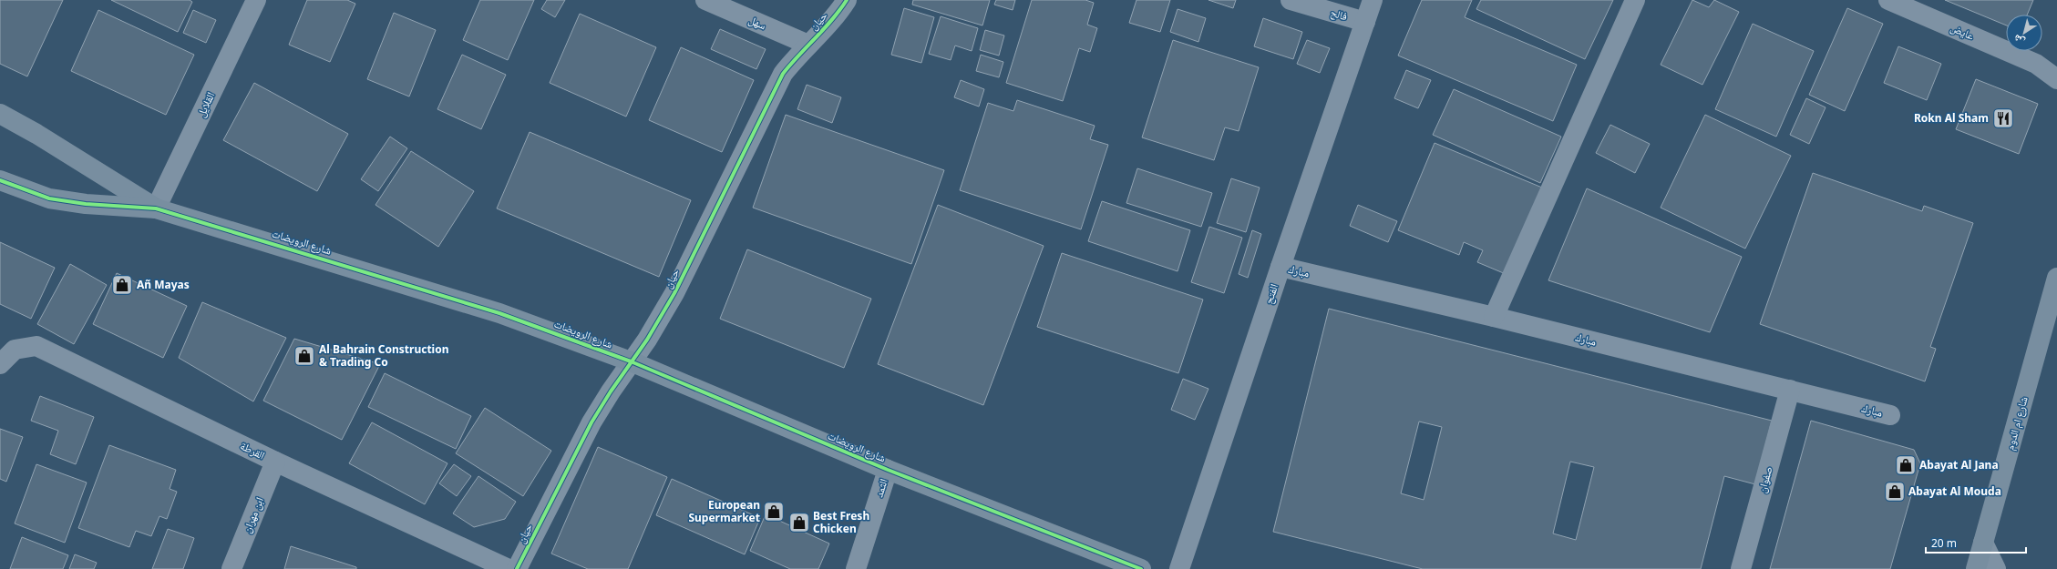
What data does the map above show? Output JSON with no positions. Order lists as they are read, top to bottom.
{
  "streets": {
    "street": [
      "فالح",
      "حيان",
      "سهل",
      "عايض",
      "القلايل",
      "شارع الرويضات",
      "مبارك",
      "الفتح",
      "شارع ام الدوم",
      "القرطة",
      "صفوان",
      "الثمد",
      "ابن مهران"
    ]
  },
  "crossings": [
    ["فالح", "الفتح"],
    ["حيان", "سهل"],
    ["حيان", "شارع الرويضات"],
    ["القلايل", "شارع الرويضات"],
    ["شارع الرويضات", "الثمد"],
    ["مبارك", "الفتح"],
    ["مبارك", "صفوان"],
    ["القرطة", "ابن مهران"]
  ],
  "places": {
    "restaurant": ["Rokn Al Sham"],
    "shop": [
      "Añ Mayas",
      "Al Bahrain Construction & Trading Co",
      "Abayat Al Jana",
      "Abayat Al Mouda",
      "European Supermarket",
      "Best Fresh Chicken"
    ]
  },
  "scale_bar": "20 m",
  "north": "bottom left"
}
